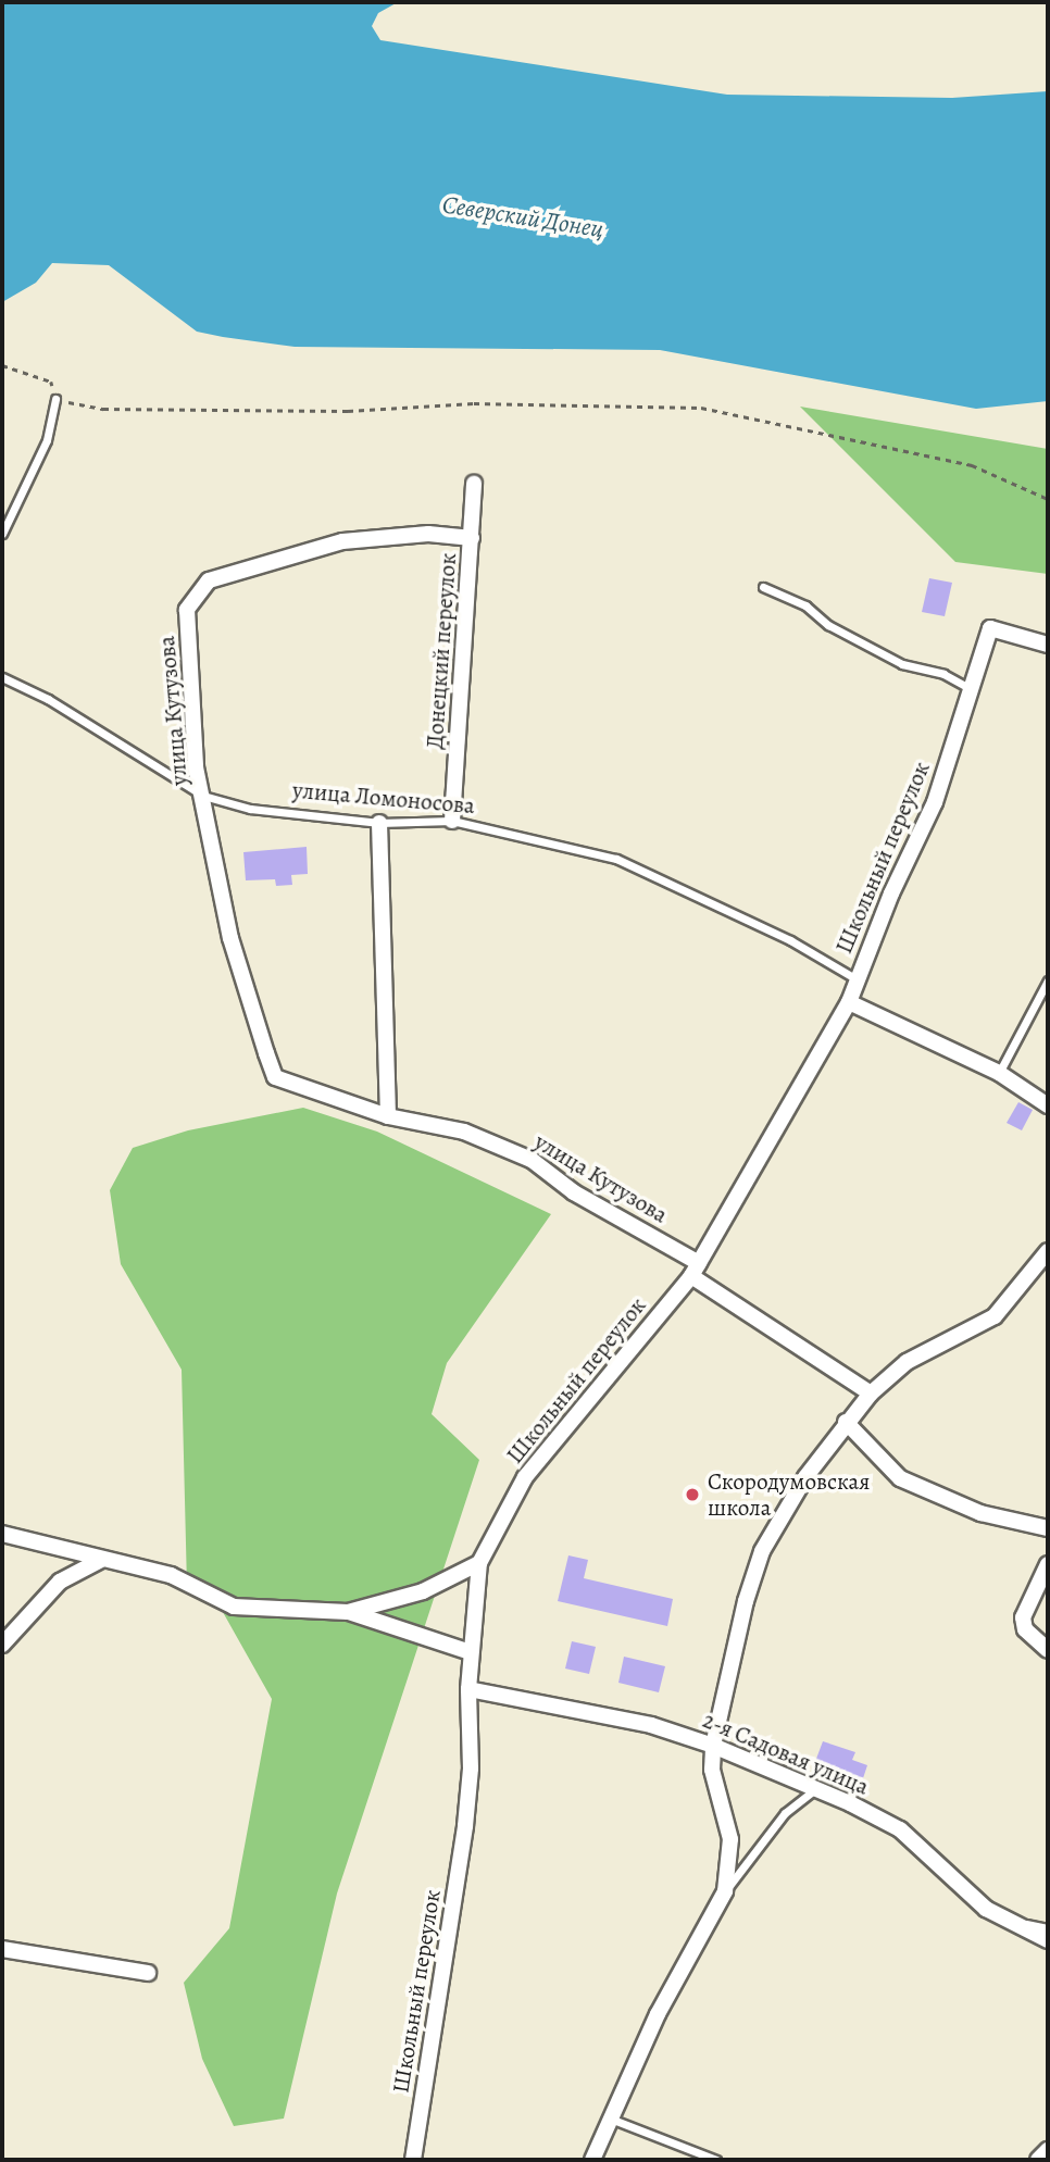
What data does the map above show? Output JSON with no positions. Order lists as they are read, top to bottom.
{
  "streets": {
    "street": [
      "Донецкий переулок",
      "улица Кутузова",
      "Школьный переулок",
      "2-я Садовая улица"
    ],
    "lane": ["улица Ломоносова"]
  },
  "crossings": [
    ["Донецкий переулок", "улица Кутузова"],
    ["Донецкий переулок", "улица Ломоносова"],
    ["улица Кутузова", "улица Ломоносова"],
    ["улица Кутузова", "Школьный переулок"],
    ["улица Ломоносова", "Школьный переулок"],
    ["Школьный переулок", "2-я Садовая улица"]
  ],
  "water": ["Северский Донец"],
  "places": ["Скородумовская школа"]
}
